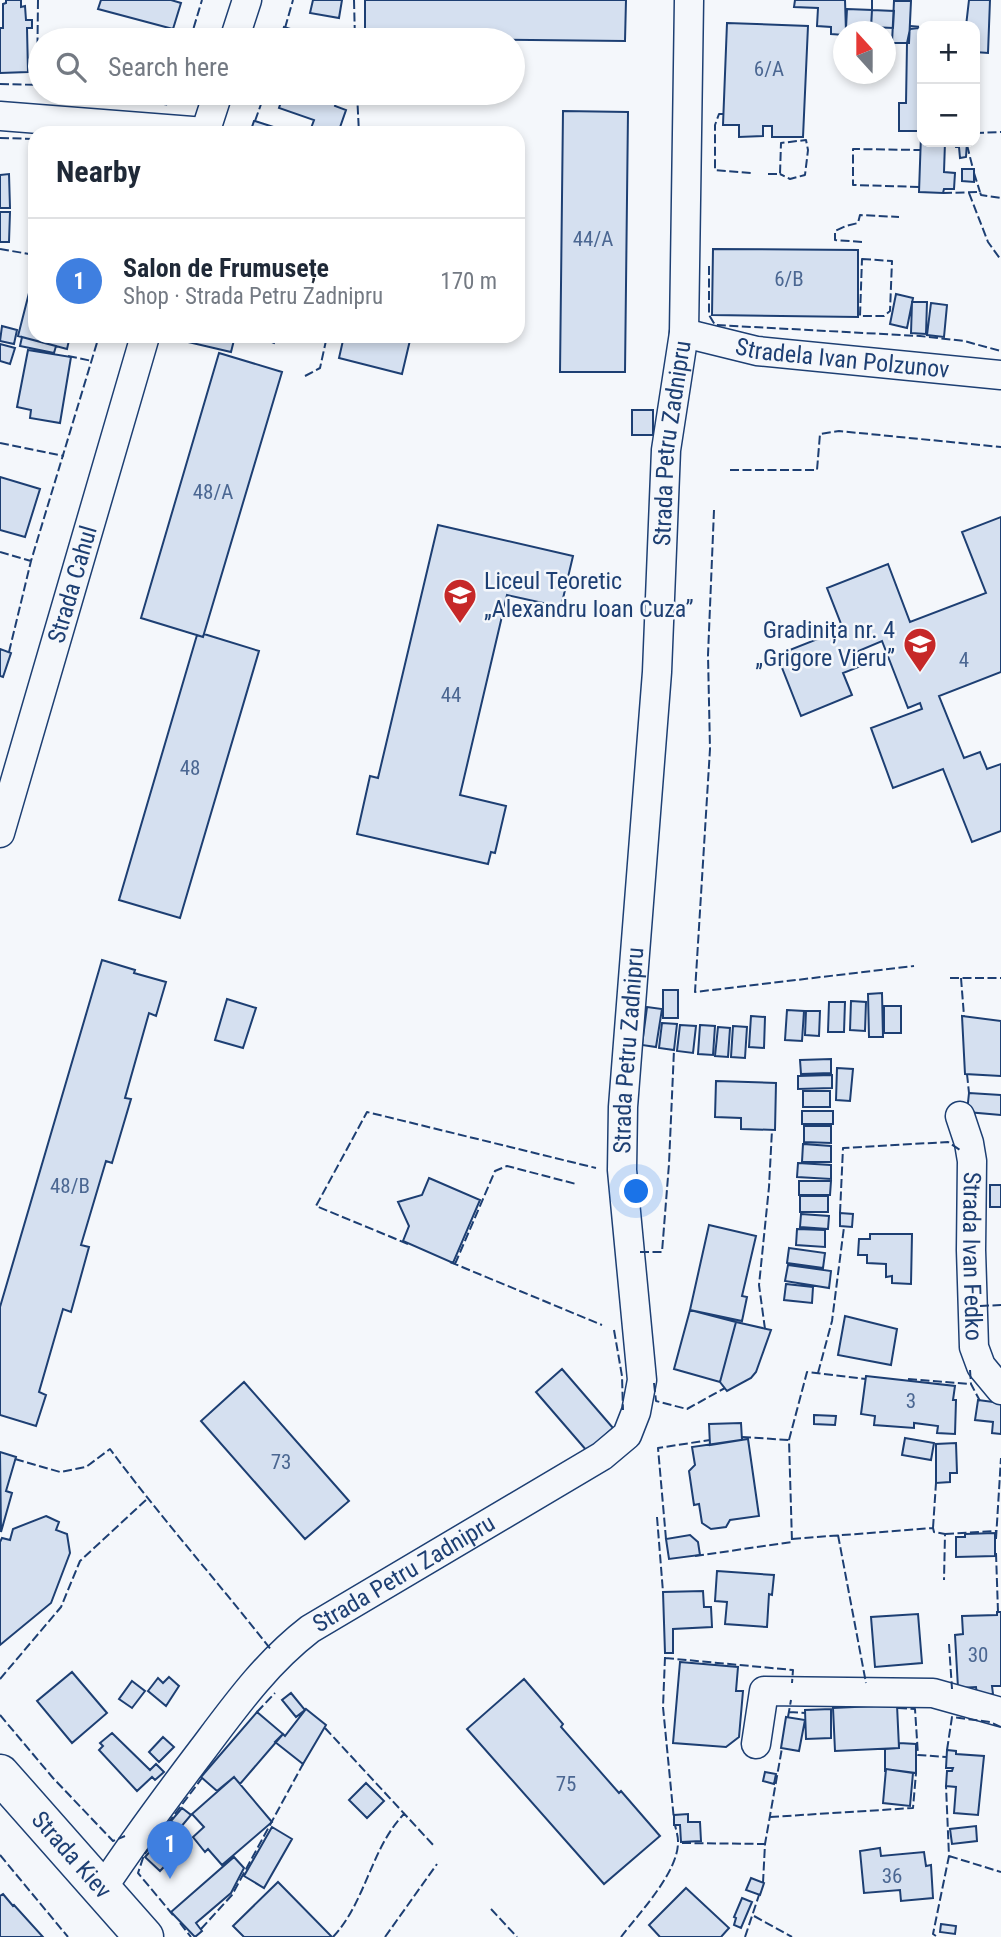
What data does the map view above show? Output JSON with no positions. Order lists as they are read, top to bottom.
{
  "streets": {
    "main road": ["Strada Kiev"],
    "street": [
      "Stradela Ivan Polzunov",
      "Strada Petru Zadnipru",
      "Strada Cahul",
      "Strada Ivan Fedko"
    ]
  },
  "crossings": [
    ["Stradela Ivan Polzunov", "Strada Petru Zadnipru"],
    ["Strada Petru Zadnipru", "Strada Kiev"]
  ],
  "places": {
    "school or university": ["Liceul Teoretic „Alexandru Ioan Cuza”", "Gradinița nr. 4 „Grigore Vieru”"]
  },
  "house_numbers": [
    "6/A",
    "44/A",
    "6/B",
    "48/A",
    "4",
    "44",
    "48",
    "48/B",
    "3",
    "73",
    "30",
    "75",
    "36"
  ],
  "north": "top",
  "page": {
    "map_buttons": ["+", "−"],
    "search": "Search here",
    "heading": "Nearby",
    "list": [
      {
        "mark": "1",
        "name": "Salon de Frumusețe",
        "note": "Shop · Strada Petru Zadnipru",
        "value": "170 m"
      }
    ],
    "pins": "1"
  }
}
